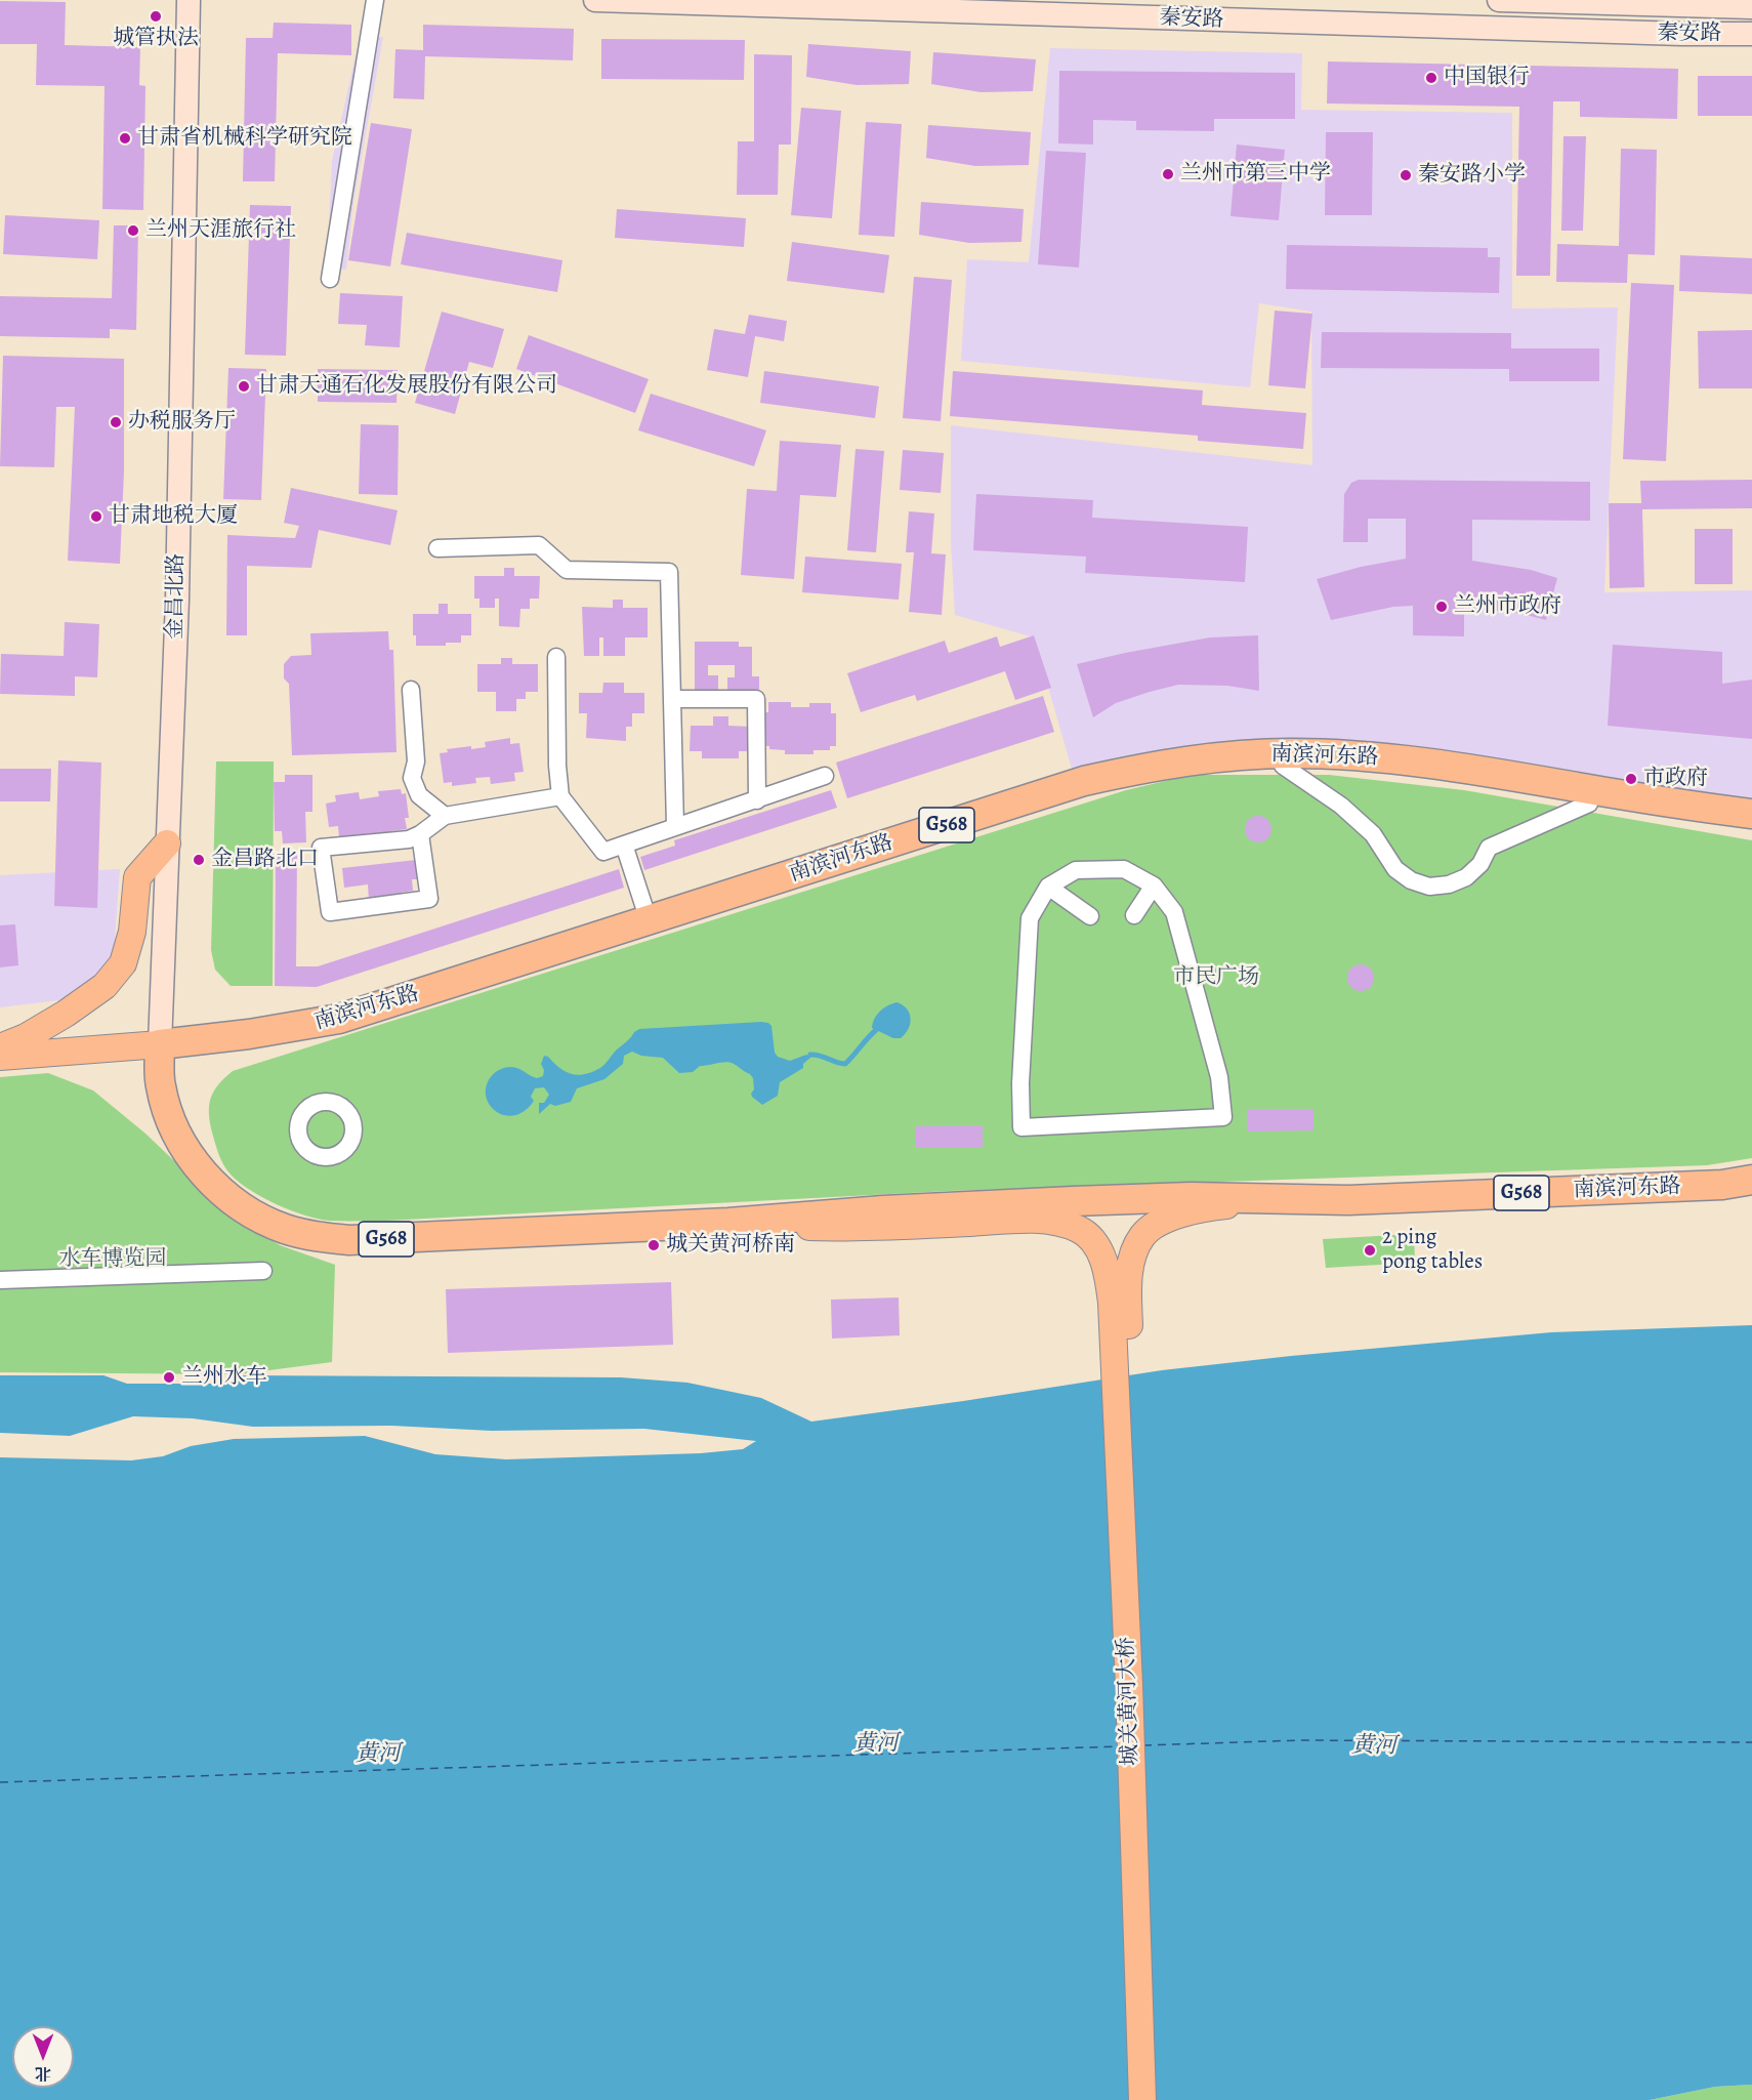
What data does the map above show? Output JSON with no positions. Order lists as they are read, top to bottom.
{
  "streets": {
    "highway": ["南滨河东路", "G568"],
    "main road": ["秦安路", "金昌北路", "城关黄河大桥"]
  },
  "crossings": [
    ["金昌北路", "南滨河东路"],
    ["南滨河东路", "城关黄河大桥"]
  ],
  "water": ["黄河"],
  "parks": ["市民广场", "水车博览园"],
  "places": [
    "城管执法",
    "中国银行",
    "甘肃省机械科学研究院",
    "兰州市第三中学",
    "秦安路小学",
    "兰州天涯旅行社",
    "甘肃天通石化发展股份有限公司",
    "办税服务厅",
    "甘肃地税大厦",
    "兰州市政府",
    "市政府",
    "金昌路北口",
    "城关黄河桥南",
    "2 ping pong tables",
    "兰州水车"
  ],
  "north": "bottom"
}
